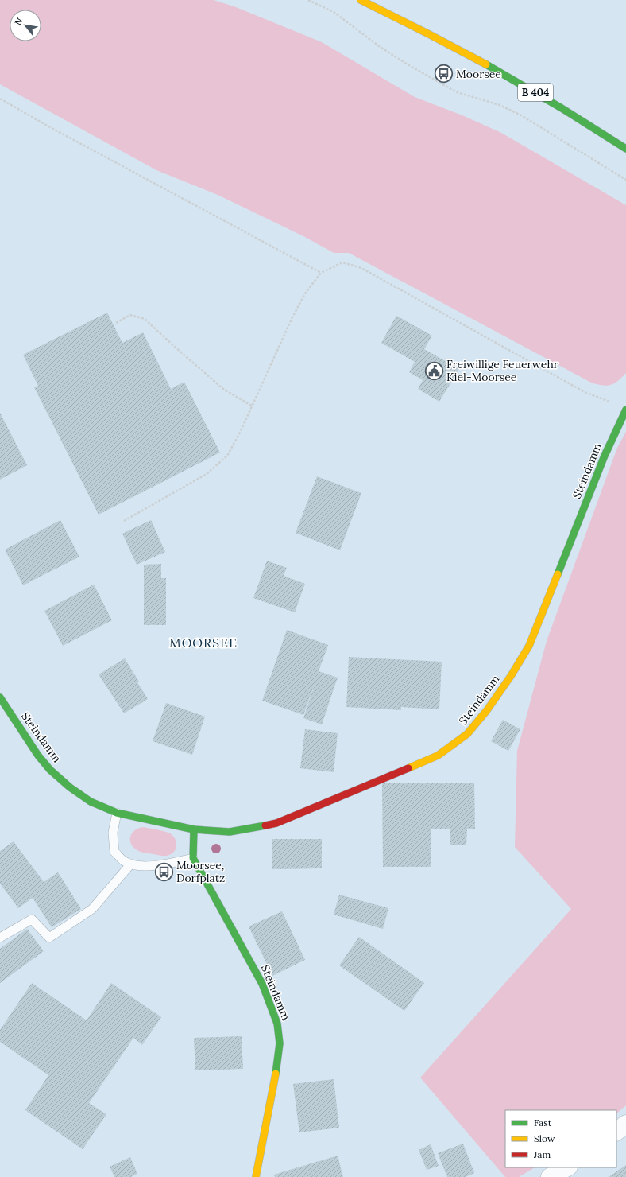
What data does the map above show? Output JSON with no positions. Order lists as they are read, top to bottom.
{
  "streets": {
    "street": ["B 404", "Steindamm"]
  },
  "districts": ["MOORSEE"],
  "places": {
    "bus stop": ["Moorsee", "Moorsee, Dorfplatz"],
    "public building": ["Freiwillige Feuerwehr Kiel-Moorsee"]
  },
  "legend": ["Fast", "Slow", "Jam"],
  "north": "top left"
}
